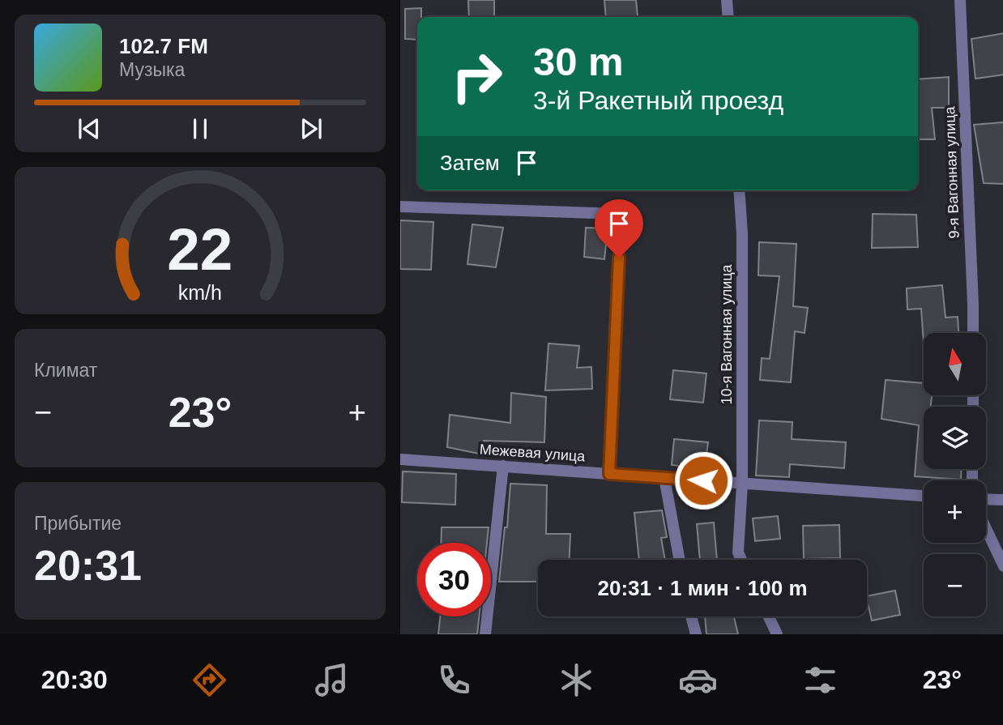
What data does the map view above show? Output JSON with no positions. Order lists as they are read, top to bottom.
{
  "streets": {
    "street": ["9-я Вагонная улица", "10-я Вагонная улица", "Межевая улица"]
  },
  "crossings": [
    ["10-я Вагонная улица", "Межевая улица"]
  ],
  "north": "top",
  "page": {
    "turn": ["30 m", "3-й Ракетный проезд"],
    "song": ["102.7 FM", "Музыка"],
    "then": "Затем",
    "tile": [
      "Климат",
      ["Прибытие", "20:31"]
    ],
    "map_buttons": ["+", "−"],
    "heat": ["−", "23°", "+"],
    "limit": "30",
    "trip": "20:31 · 1 мин · 100 m",
    "tabs": ["20:30", "23°"],
    "gauge": ["22", "km/h"]
  }
}
